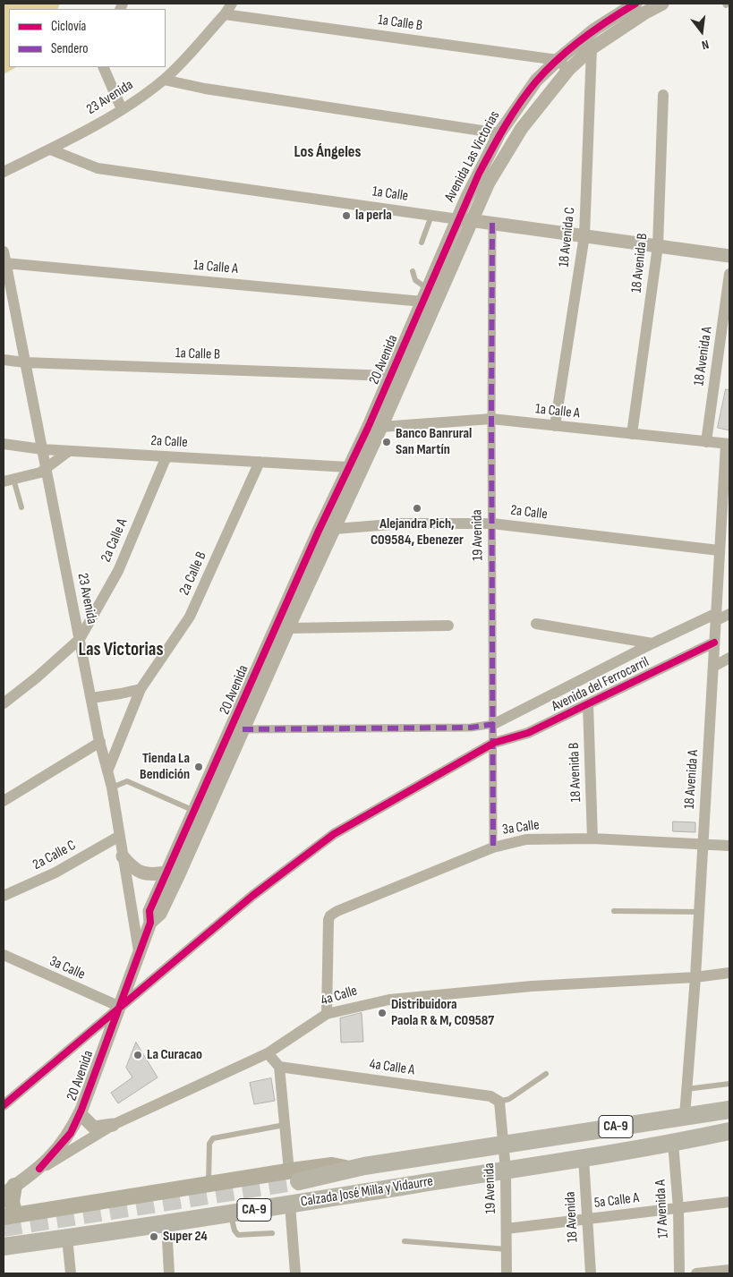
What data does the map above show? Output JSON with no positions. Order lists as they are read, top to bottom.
{
  "streets": {
    "highway": ["CA-9", "Calzada José Milla y Vidaurre"],
    "street": [
      "1a Calle B",
      "23 Avenida",
      "Avenida Las Victorias",
      "1a Calle",
      "18 Avenida C",
      "18 Avenida B",
      "1a Calle A",
      "18 Avenida A",
      "20 Avenida",
      "2a Calle",
      "19 Avenida",
      "2a Calle A",
      "2a Calle B",
      "Avenida del Ferrocarril",
      "3a Calle",
      "2a Calle C",
      "4a Calle",
      "4a Calle A",
      "5a Calle A",
      "17 Avenida A",
      "18 Avenida"
    ]
  },
  "crossings": [
    ["1a Calle B", "23 Avenida"],
    ["1a Calle B", "Avenida Las Victorias"],
    ["1a Calle B", "20 Avenida"],
    ["23 Avenida", "1a Calle"],
    ["23 Avenida", "1a Calle A"],
    ["23 Avenida", "20 Avenida"],
    ["23 Avenida", "2a Calle"],
    ["23 Avenida", "2a Calle A"],
    ["23 Avenida", "2a Calle B"],
    ["23 Avenida", "2a Calle C"],
    ["Avenida Las Victorias", "1a Calle"],
    ["Avenida Las Victorias", "18 Avenida C"],
    ["Avenida Las Victorias", "20 Avenida"],
    ["1a Calle", "18 Avenida C"],
    ["1a Calle", "18 Avenida B"],
    ["1a Calle", "20 Avenida"],
    ["1a Calle", "19 Avenida"],
    ["18 Avenida C", "1a Calle A"],
    ["18 Avenida B", "1a Calle A"],
    ["18 Avenida B", "Avenida del Ferrocarril"],
    ["18 Avenida B", "3a Calle"],
    ["1a Calle A", "18 Avenida A"],
    ["1a Calle A", "20 Avenida"],
    ["1a Calle A", "19 Avenida"],
    ["18 Avenida A", "2a Calle"],
    ["18 Avenida A", "Avenida del Ferrocarril"],
    ["18 Avenida A", "3a Calle"],
    ["18 Avenida A", "4a Calle"],
    ["18 Avenida A", "Calzada José Milla y Vidaurre"],
    ["20 Avenida", "2a Calle"],
    ["20 Avenida", "Avenida del Ferrocarril"],
    ["20 Avenida", "3a Calle"],
    ["20 Avenida", "4a Calle"],
    ["2a Calle", "19 Avenida"],
    ["2a Calle", "2a Calle A"],
    ["2a Calle", "2a Calle B"],
    ["19 Avenida", "Avenida del Ferrocarril"],
    ["19 Avenida", "3a Calle"],
    ["19 Avenida", "4a Calle A"],
    ["19 Avenida", "Calzada José Milla y Vidaurre"],
    ["19 Avenida", "5a Calle A"],
    ["Avenida del Ferrocarril", "3a Calle"],
    ["3a Calle", "4a Calle"],
    ["Calzada José Milla y Vidaurre", "17 Avenida A"],
    ["Calzada José Milla y Vidaurre", "18 Avenida"],
    ["5a Calle A", "17 Avenida A"],
    ["5a Calle A", "18 Avenida"]
  ],
  "districts": ["Los Ángeles", "Las Victorias"],
  "places": [
    "la perla",
    "Banco Banrural San Martín",
    "Alejandra Pich, C09584, Ebenezer",
    "Tienda La Bendición",
    "Distribuidora Paola R & M, C09587",
    "La Curacao",
    "Super 24"
  ],
  "legend": ["Ciclovía", "Sendero"],
  "north": "bottom"
}
